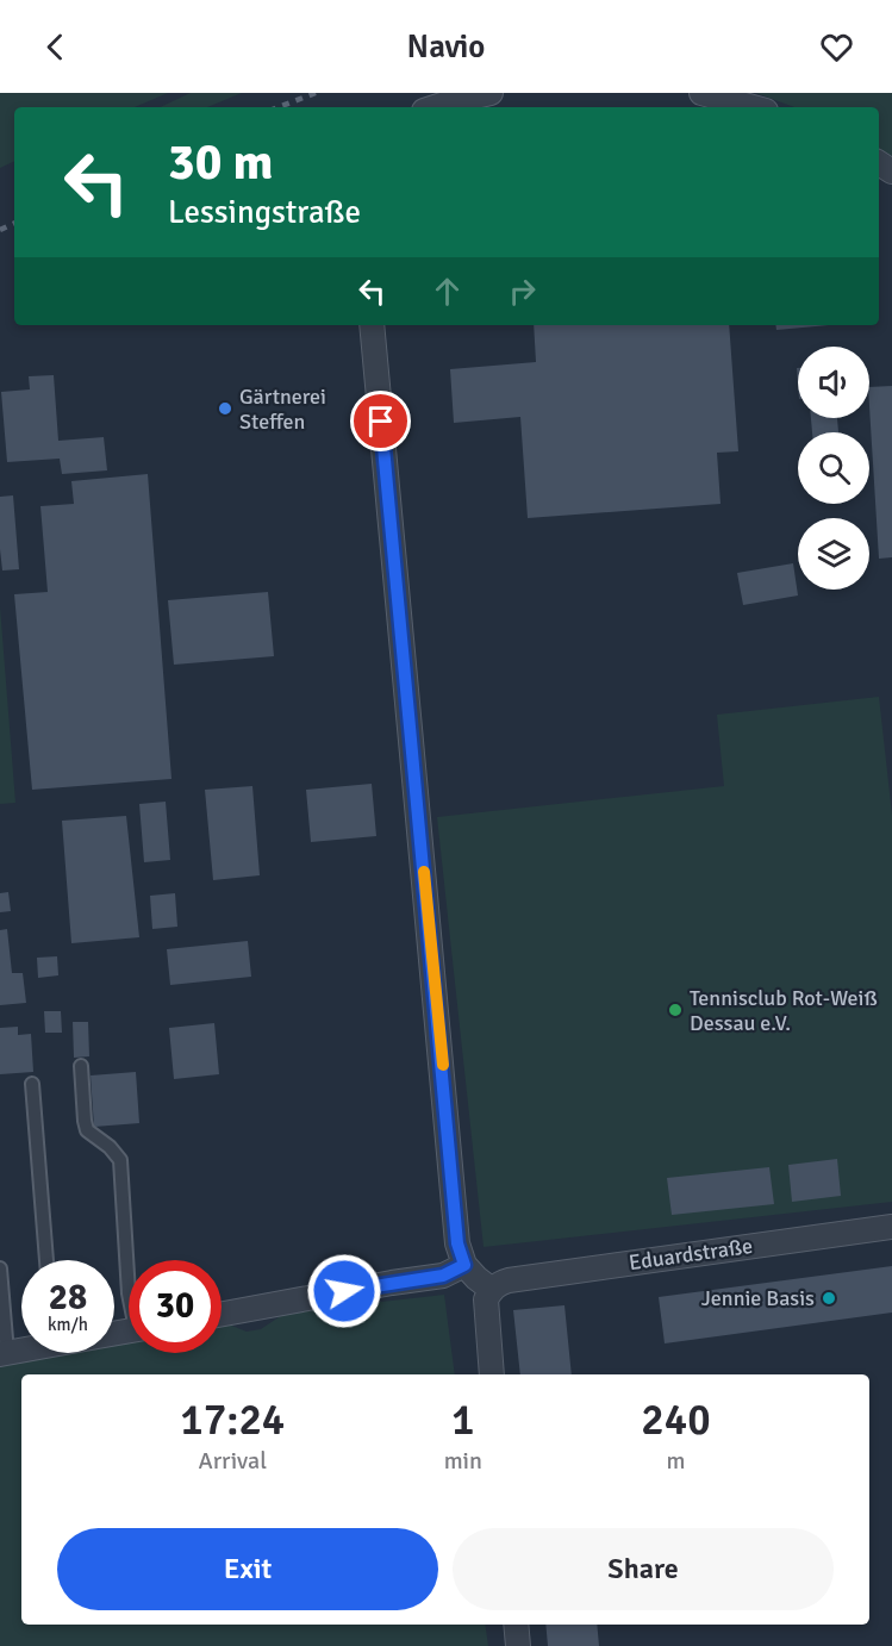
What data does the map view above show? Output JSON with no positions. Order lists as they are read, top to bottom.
{
  "streets": {
    "street": ["Eduardstraße"]
  },
  "places": ["Gärtnerei Steffen", "Tennisclub Rot-Weiß Dessau e.V.", "Jennie Basis"],
  "page": {
    "header": "Navio",
    "turn": ["30 m", "Lessingstraße"],
    "speed": "28 km/h",
    "limit": "30",
    "eta": [
      "17:24",
      "Arrival",
      "1",
      "min",
      "240",
      "m"
    ],
    "buttons": ["Exit", "Share"]
  }
}
